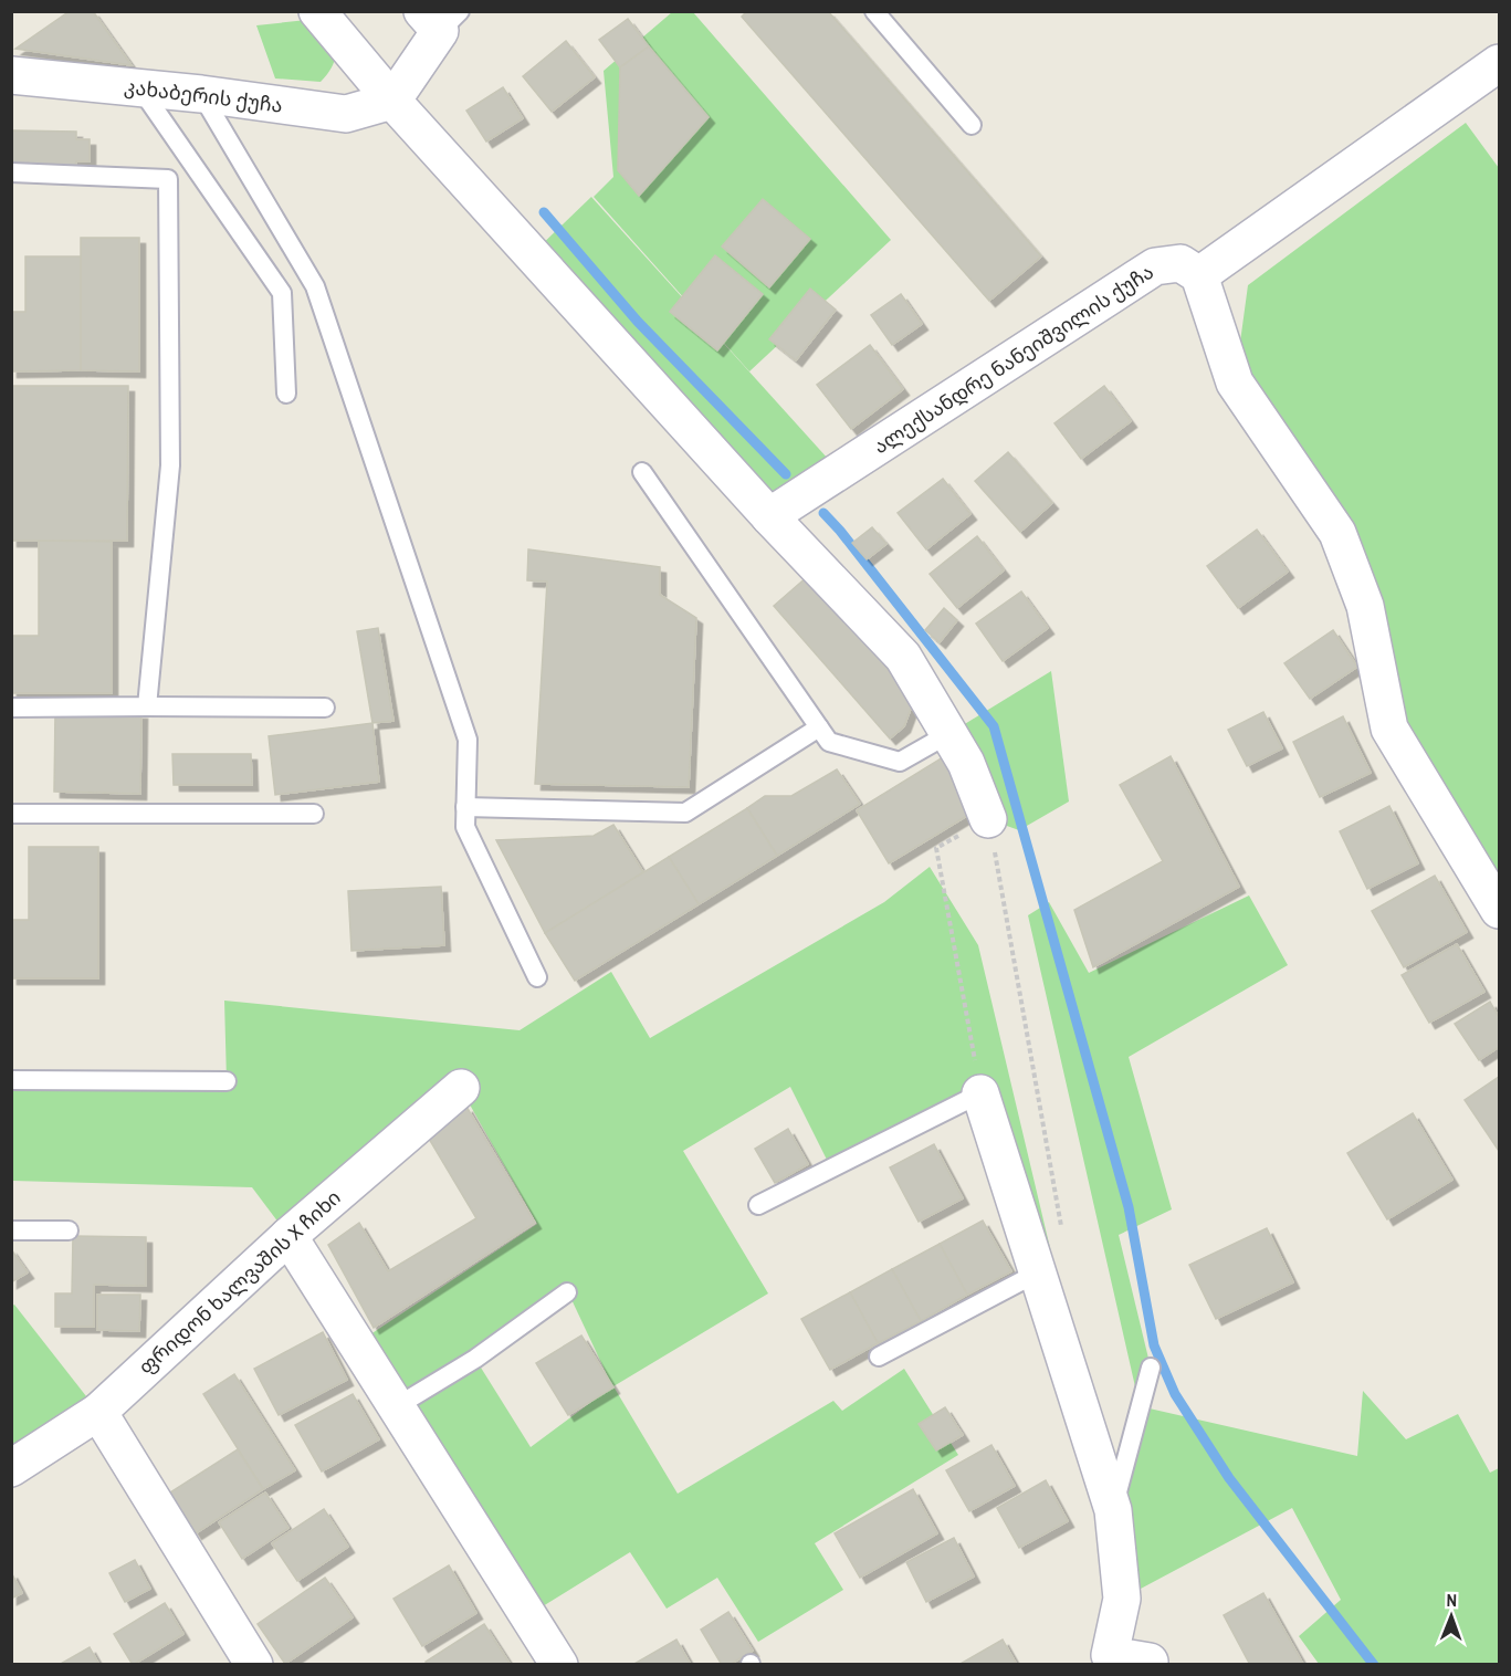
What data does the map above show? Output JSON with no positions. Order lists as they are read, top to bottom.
{
  "streets": {
    "street": ["კახაბერის ქუჩა", "ალექსანდრე ნანეიშვილის ქუჩა", "ფრიდონ ხალვაშის X ჩიხი"]
  },
  "north": "top"
}
